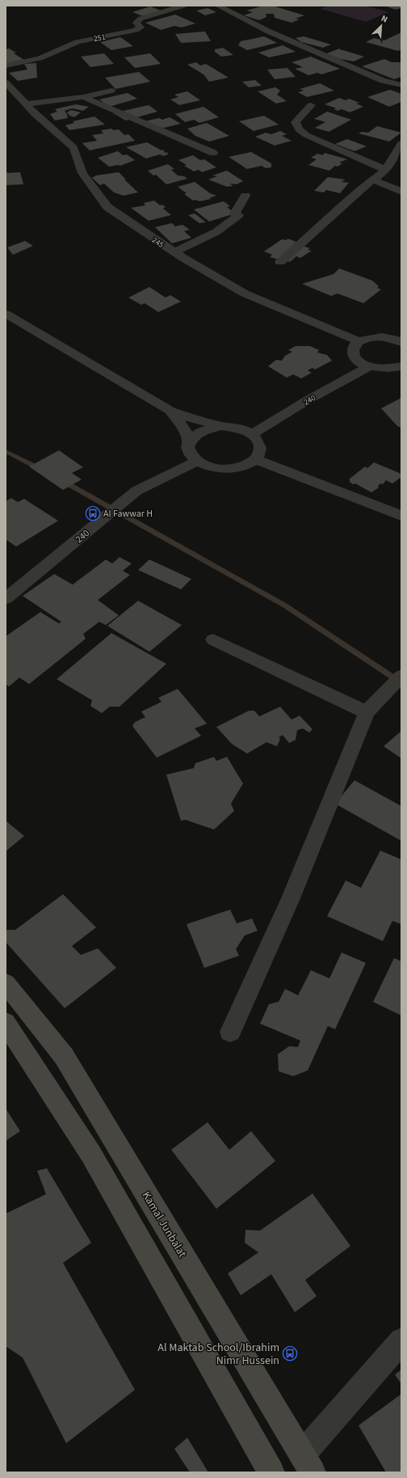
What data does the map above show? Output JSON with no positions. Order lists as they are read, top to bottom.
{
  "streets": {
    "main road": ["Kamal Junbalat"],
    "street": ["251", "245", "240"]
  },
  "places": {
    "bus stop": ["Al Fawwar H", "Al Maktab School/Ibrahim Nimr Hussein"]
  },
  "north": "top right"
}
